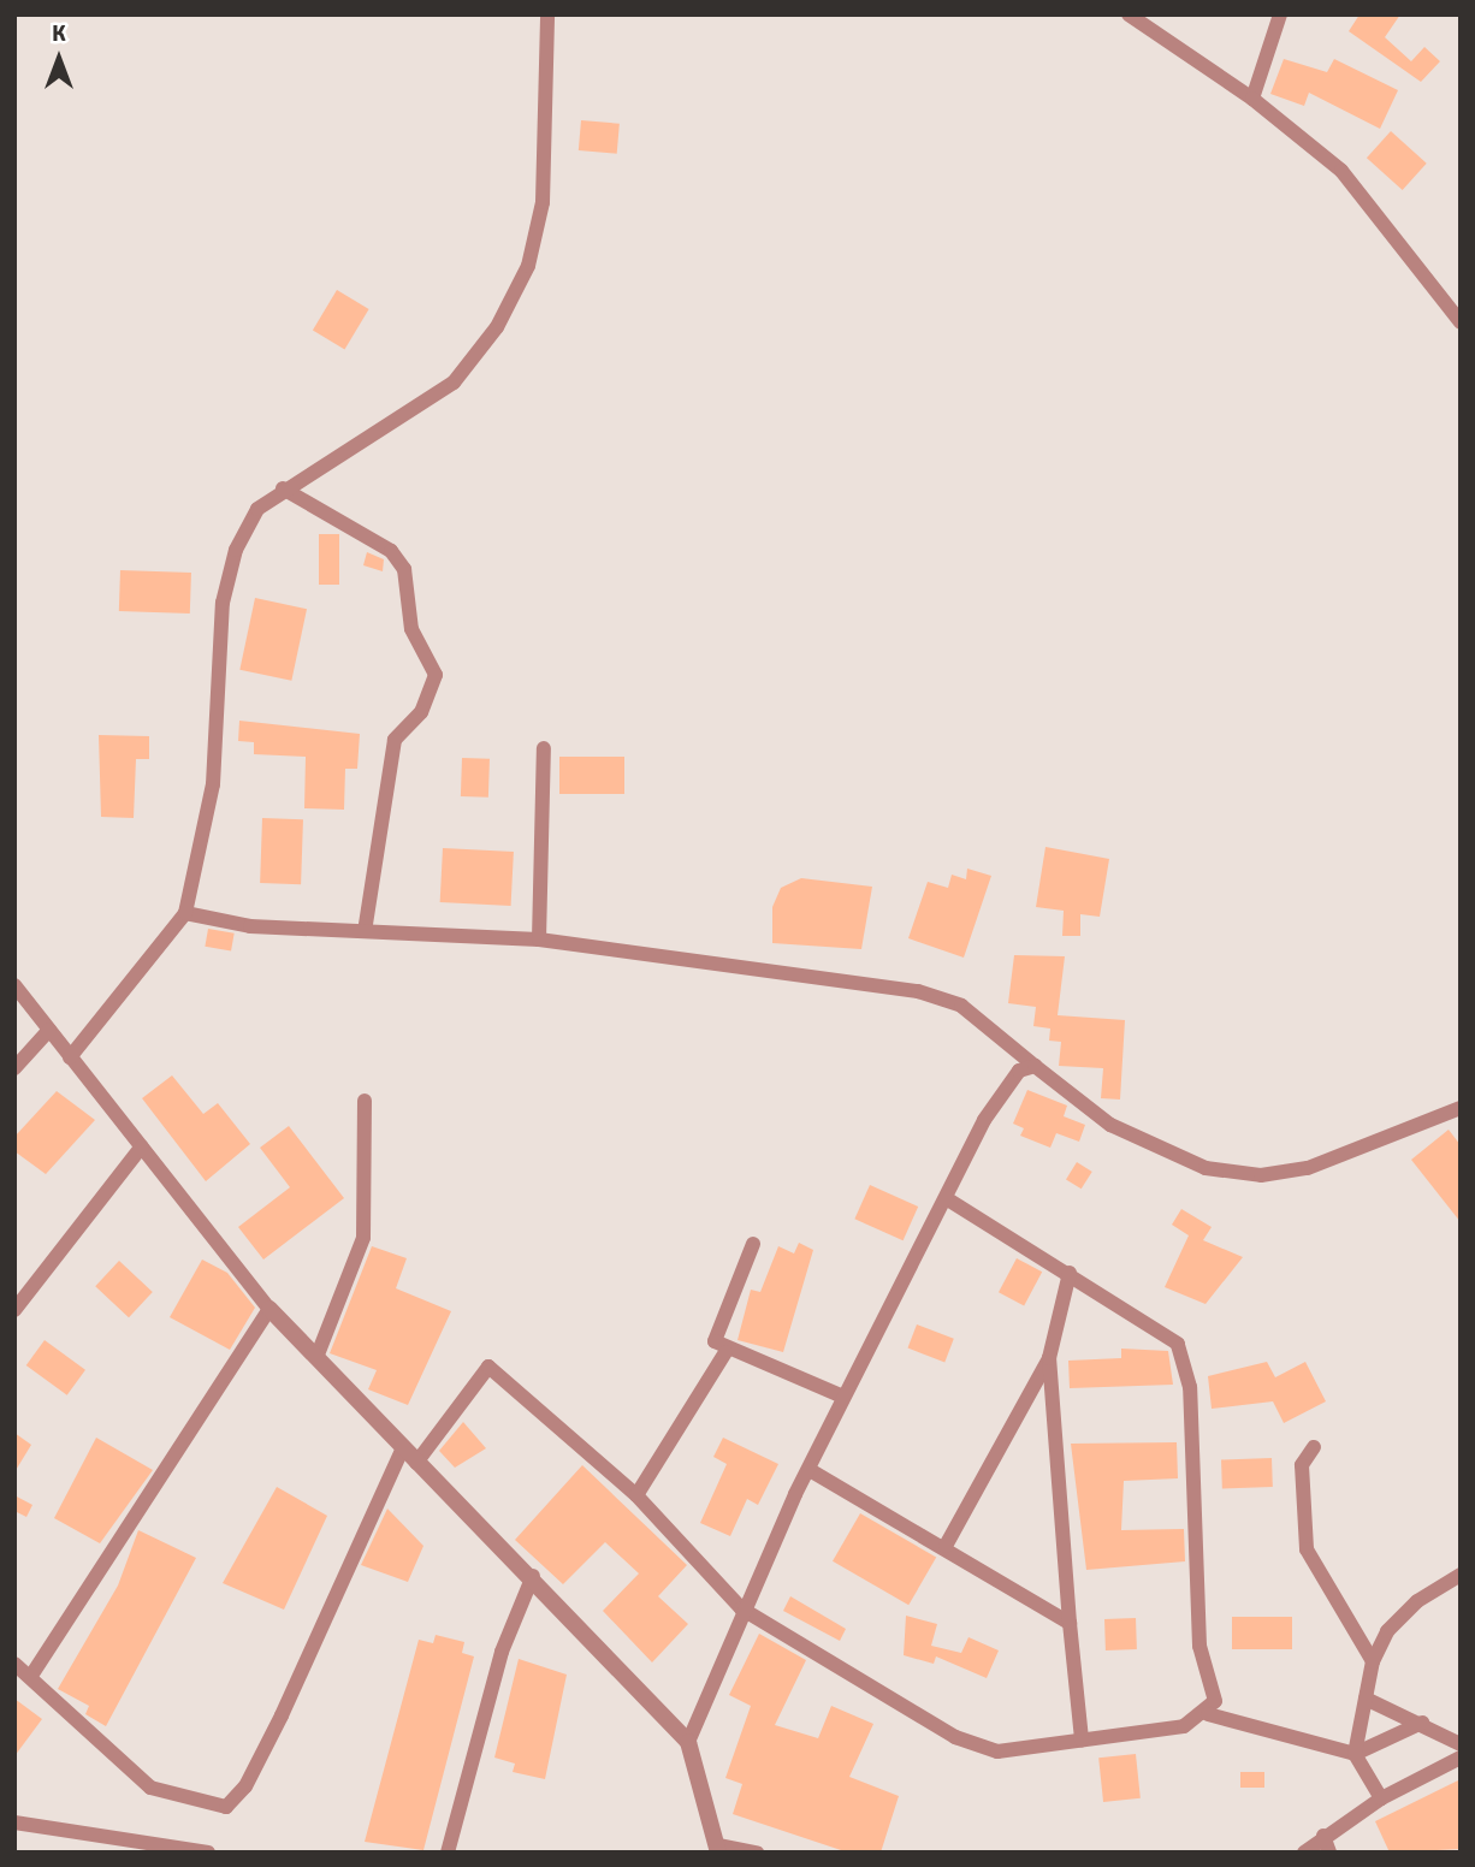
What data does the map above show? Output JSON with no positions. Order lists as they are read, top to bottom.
{
  "north": "top"
}
